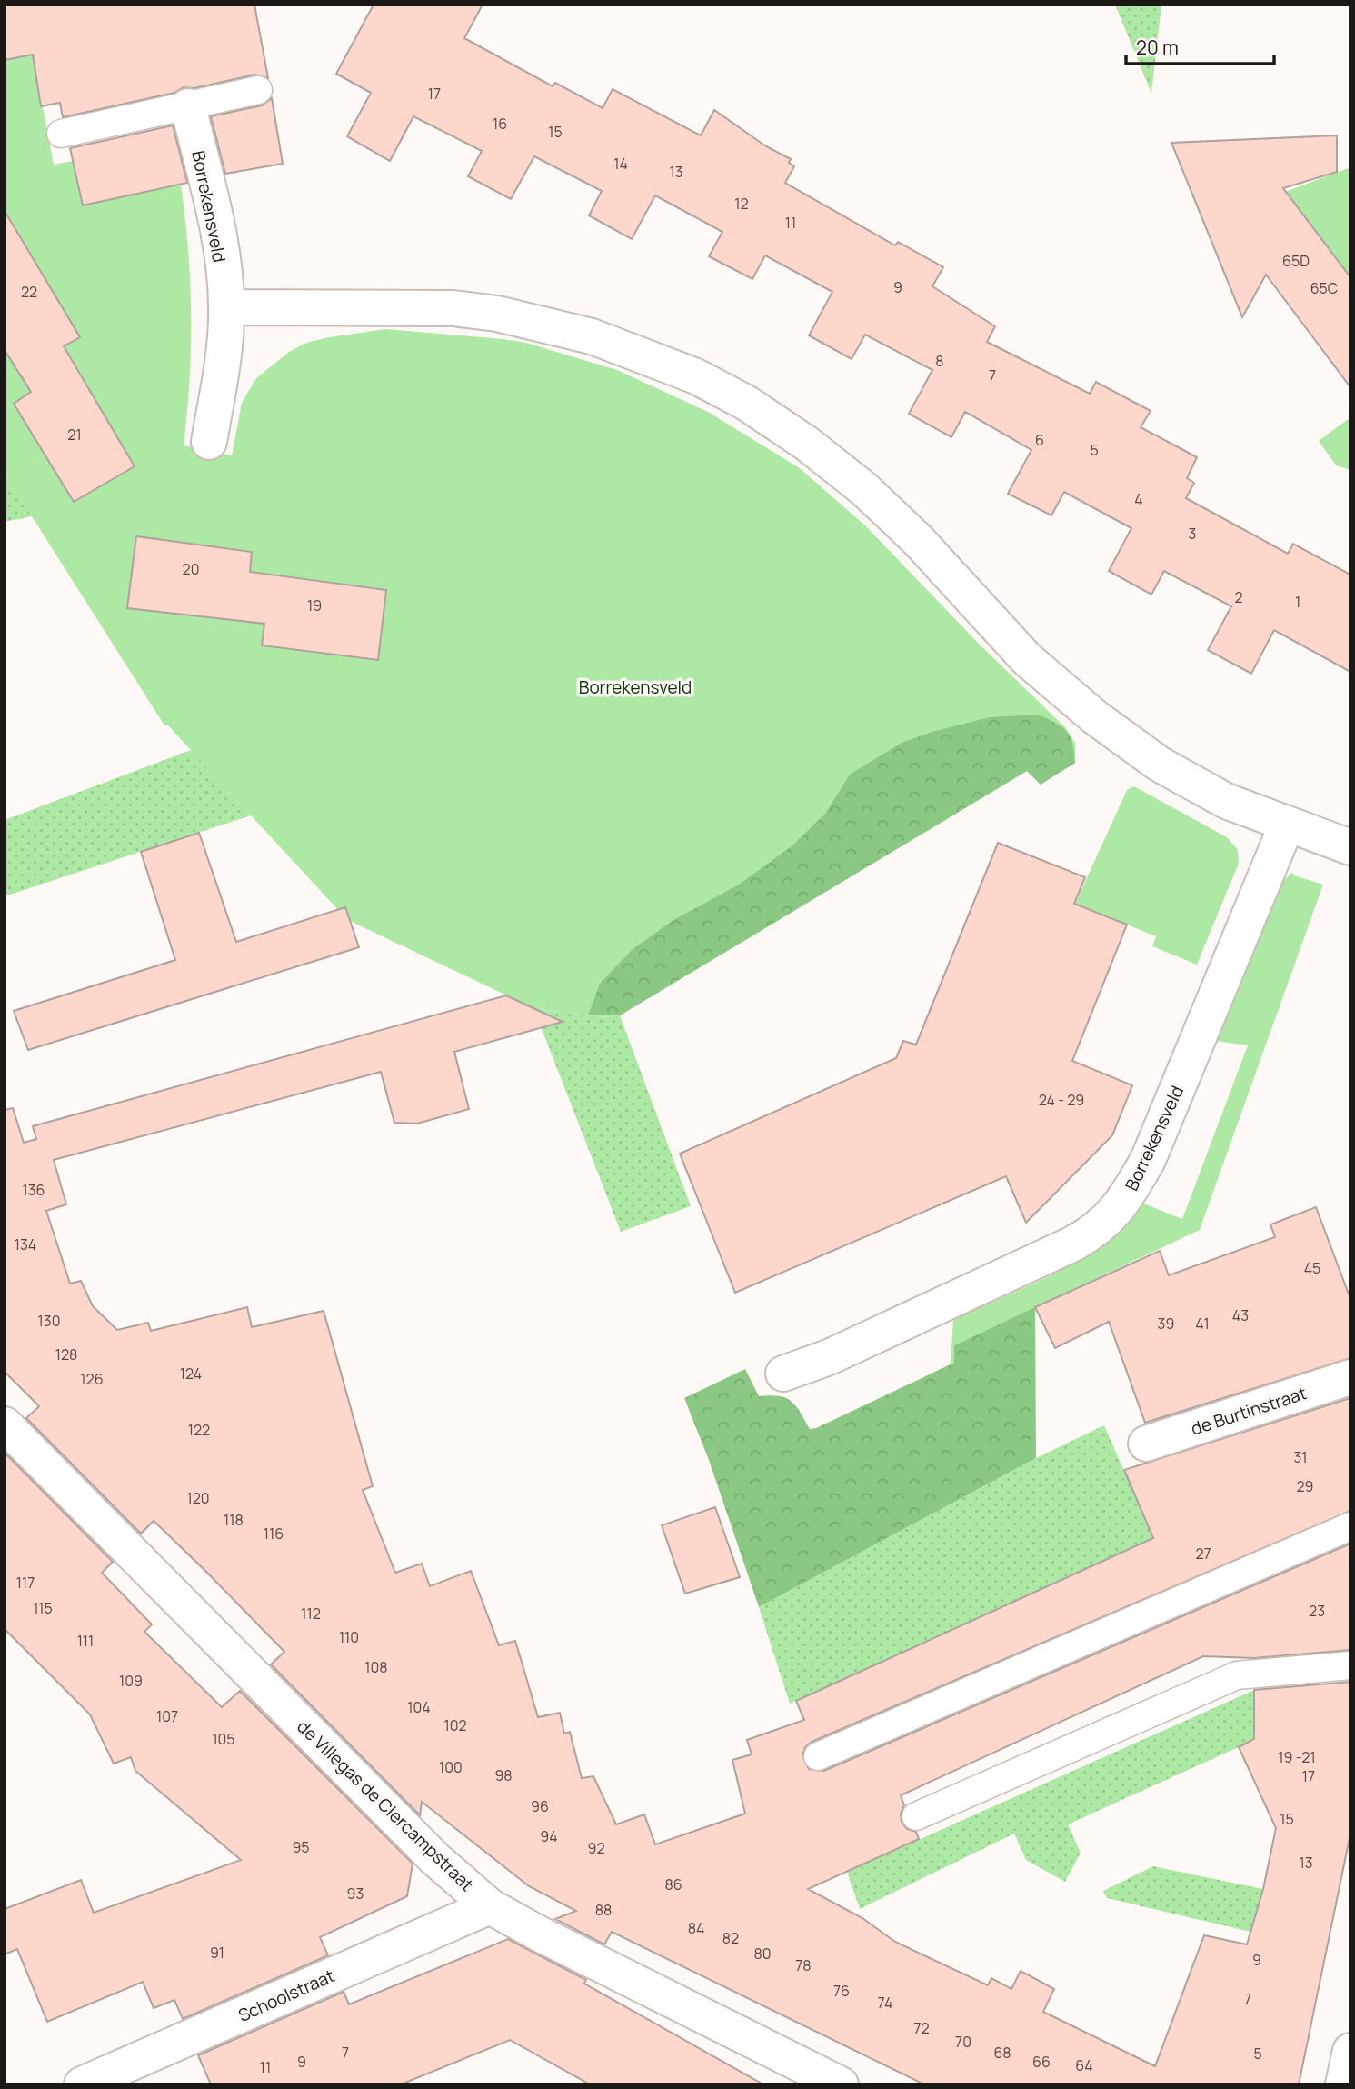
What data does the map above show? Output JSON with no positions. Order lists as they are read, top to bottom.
{
  "streets": {
    "street": [
      "Borrekensveld",
      "de Burtinstraat",
      "de Villegas de Clercampstraat",
      "Schoolstraat"
    ]
  },
  "crossings": [
    ["de Villegas de Clercampstraat", "Schoolstraat"]
  ],
  "parks": ["Borrekensveld"],
  "house_numbers": [
    "17",
    "16",
    "15",
    "14",
    "13",
    "12",
    "11",
    "65D",
    "9",
    "65C",
    "22",
    "8",
    "7",
    "21",
    "6",
    "5",
    "4",
    "3",
    "20",
    "2",
    "1",
    "19",
    "24 - 29",
    "136",
    "134",
    "45",
    "43",
    "130",
    "39",
    "41",
    "128",
    "124",
    "126",
    "122",
    "31",
    "29",
    "120",
    "118",
    "116",
    "27",
    "117",
    "115",
    "23",
    "112",
    "110",
    "111",
    "108",
    "109",
    "104",
    "107",
    "102",
    "105",
    "19 -21",
    "100",
    "98",
    "17",
    "96",
    "15",
    "94",
    "95",
    "92",
    "13",
    "86",
    "93",
    "88",
    "84",
    "82",
    "91",
    "80",
    "9",
    "78",
    "76",
    "7",
    "74",
    "72",
    "70",
    "7",
    "68",
    "5",
    "9",
    "66",
    "64",
    "11"
  ],
  "scale_bar": "20 m"
}
